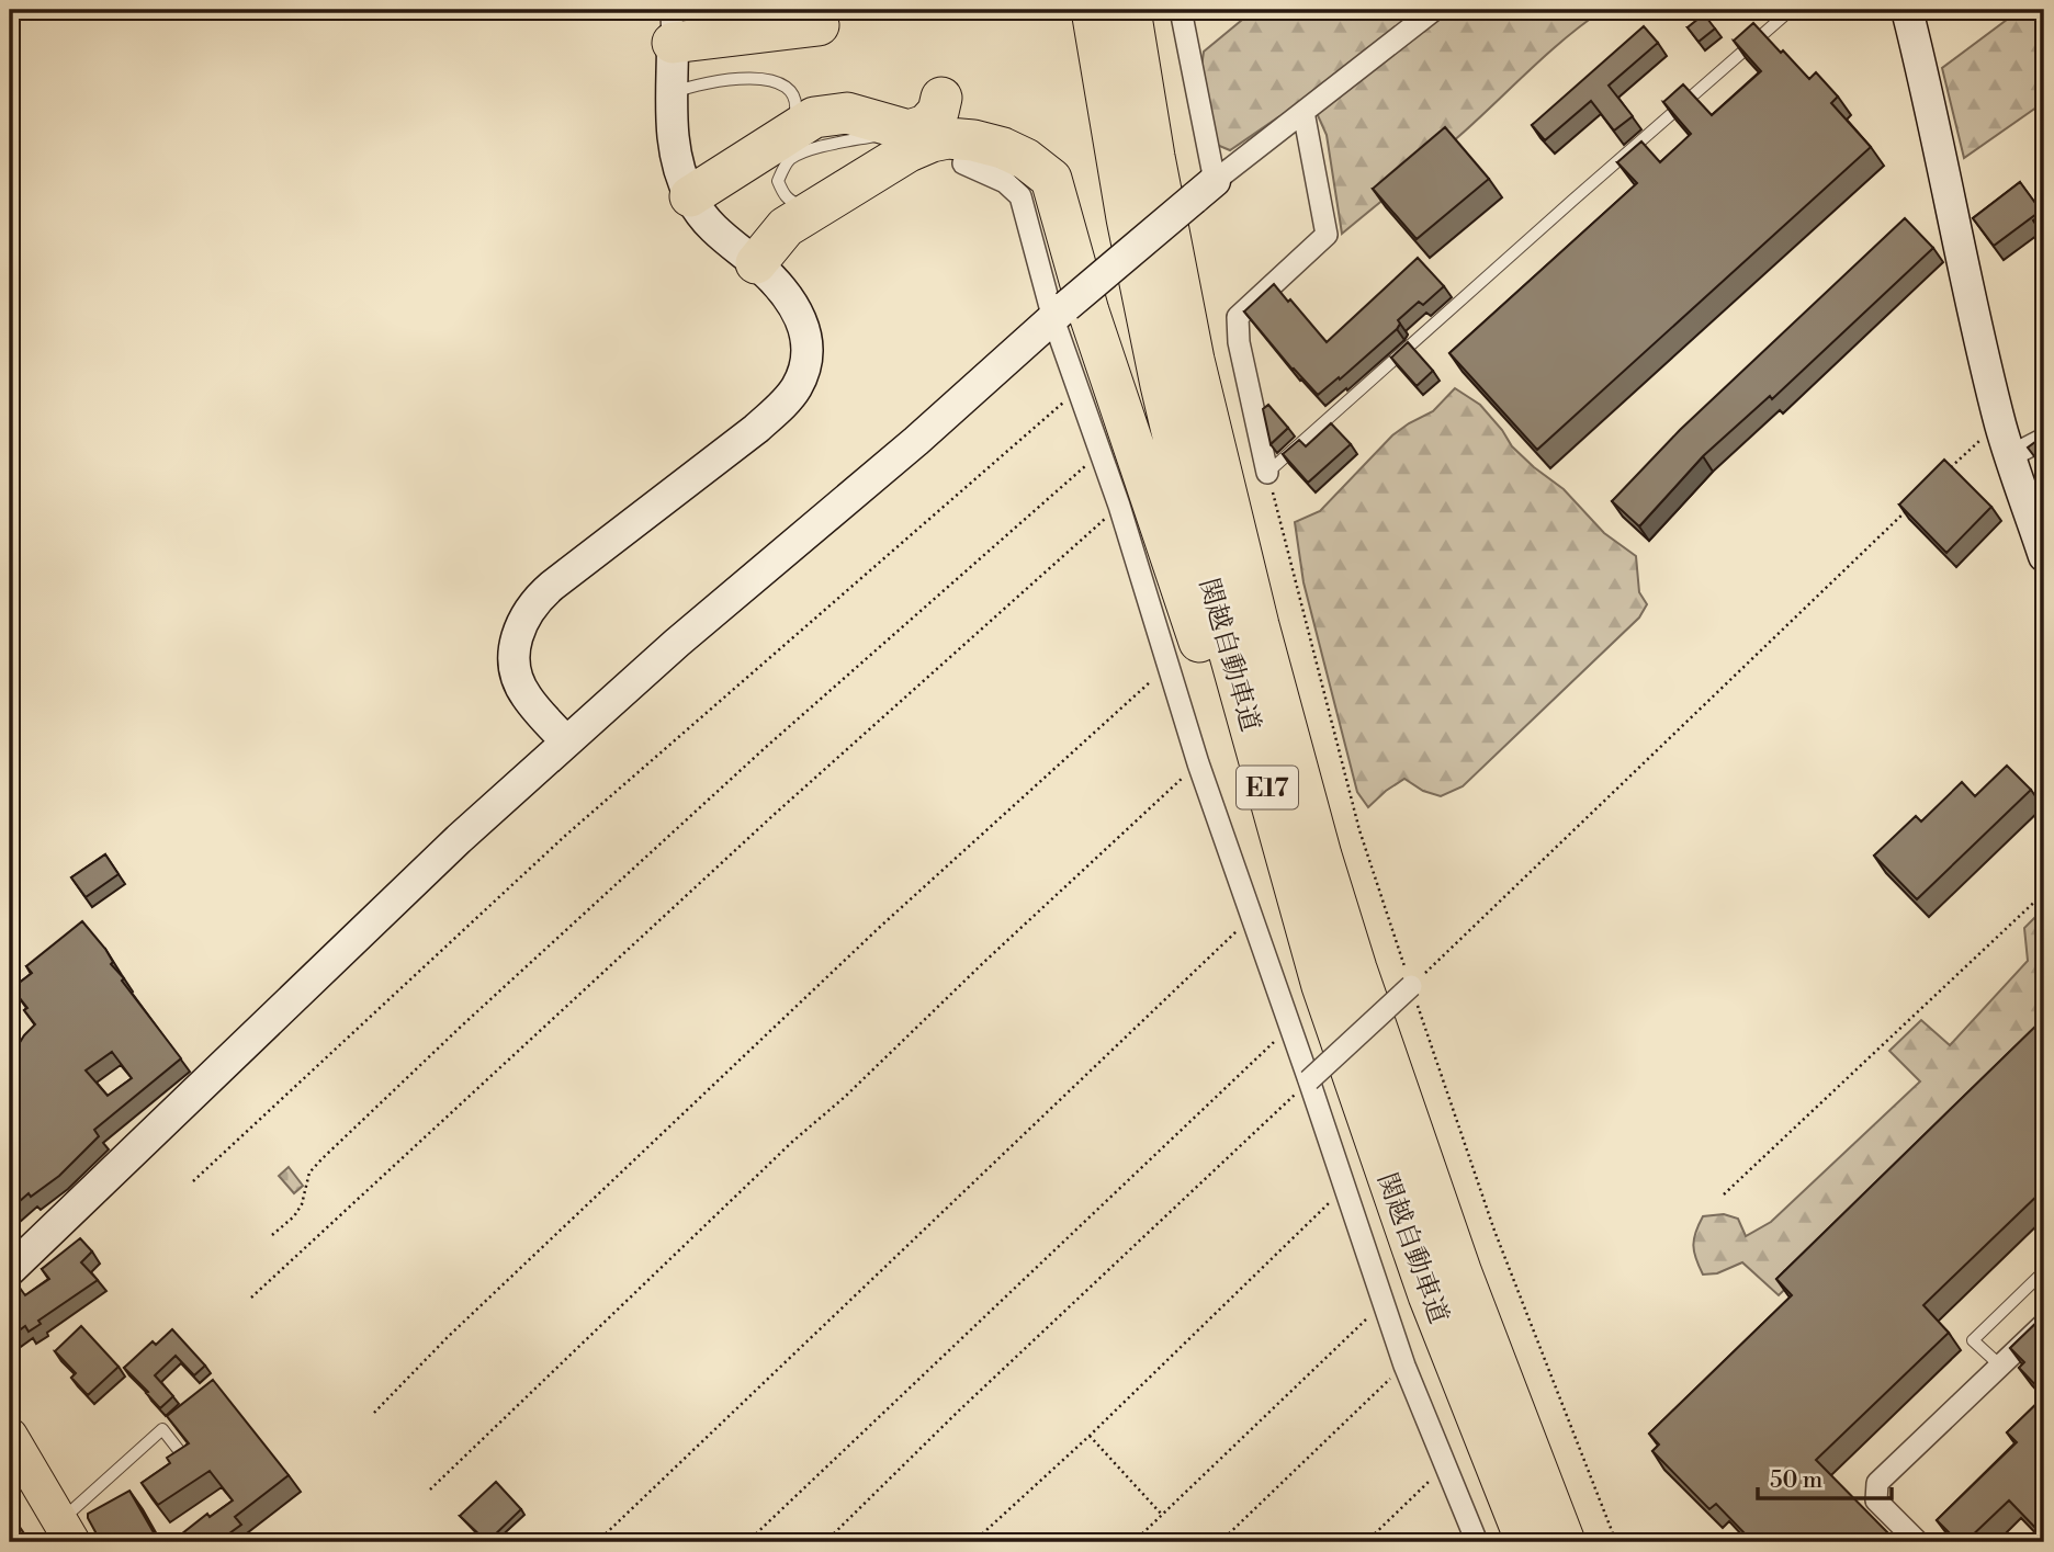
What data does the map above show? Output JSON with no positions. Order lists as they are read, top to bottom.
{
  "streets": {
    "highway": ["関越自動車道", "E17"]
  },
  "scale_bar": "50 m"
}
